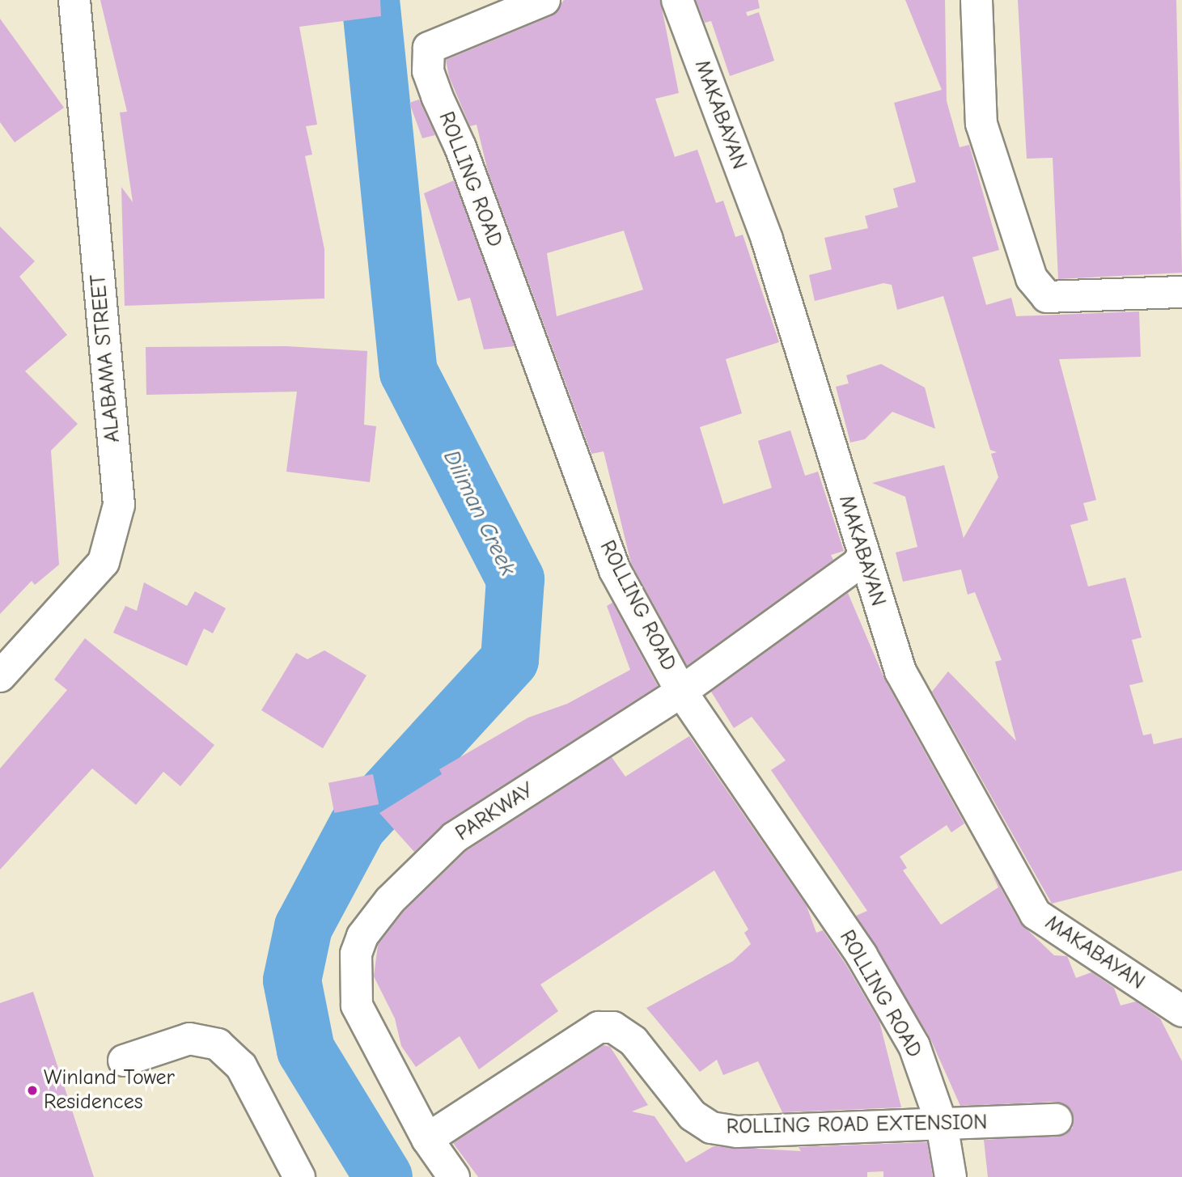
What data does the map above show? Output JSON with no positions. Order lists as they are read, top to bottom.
{
  "streets": {
    "street": [
      "MAKABAYAN",
      "ROLLING ROAD",
      "ALABAMA STREET",
      "PARKWAY",
      "ROLLING ROAD EXTENSION"
    ]
  },
  "crossings": [
    ["MAKABAYAN", "PARKWAY"],
    ["ROLLING ROAD", "PARKWAY"],
    ["ROLLING ROAD", "ROLLING ROAD EXTENSION"],
    ["PARKWAY", "ROLLING ROAD EXTENSION"]
  ],
  "water": ["Diliman Creek"],
  "places": ["Winland Tower Residences"]
}
